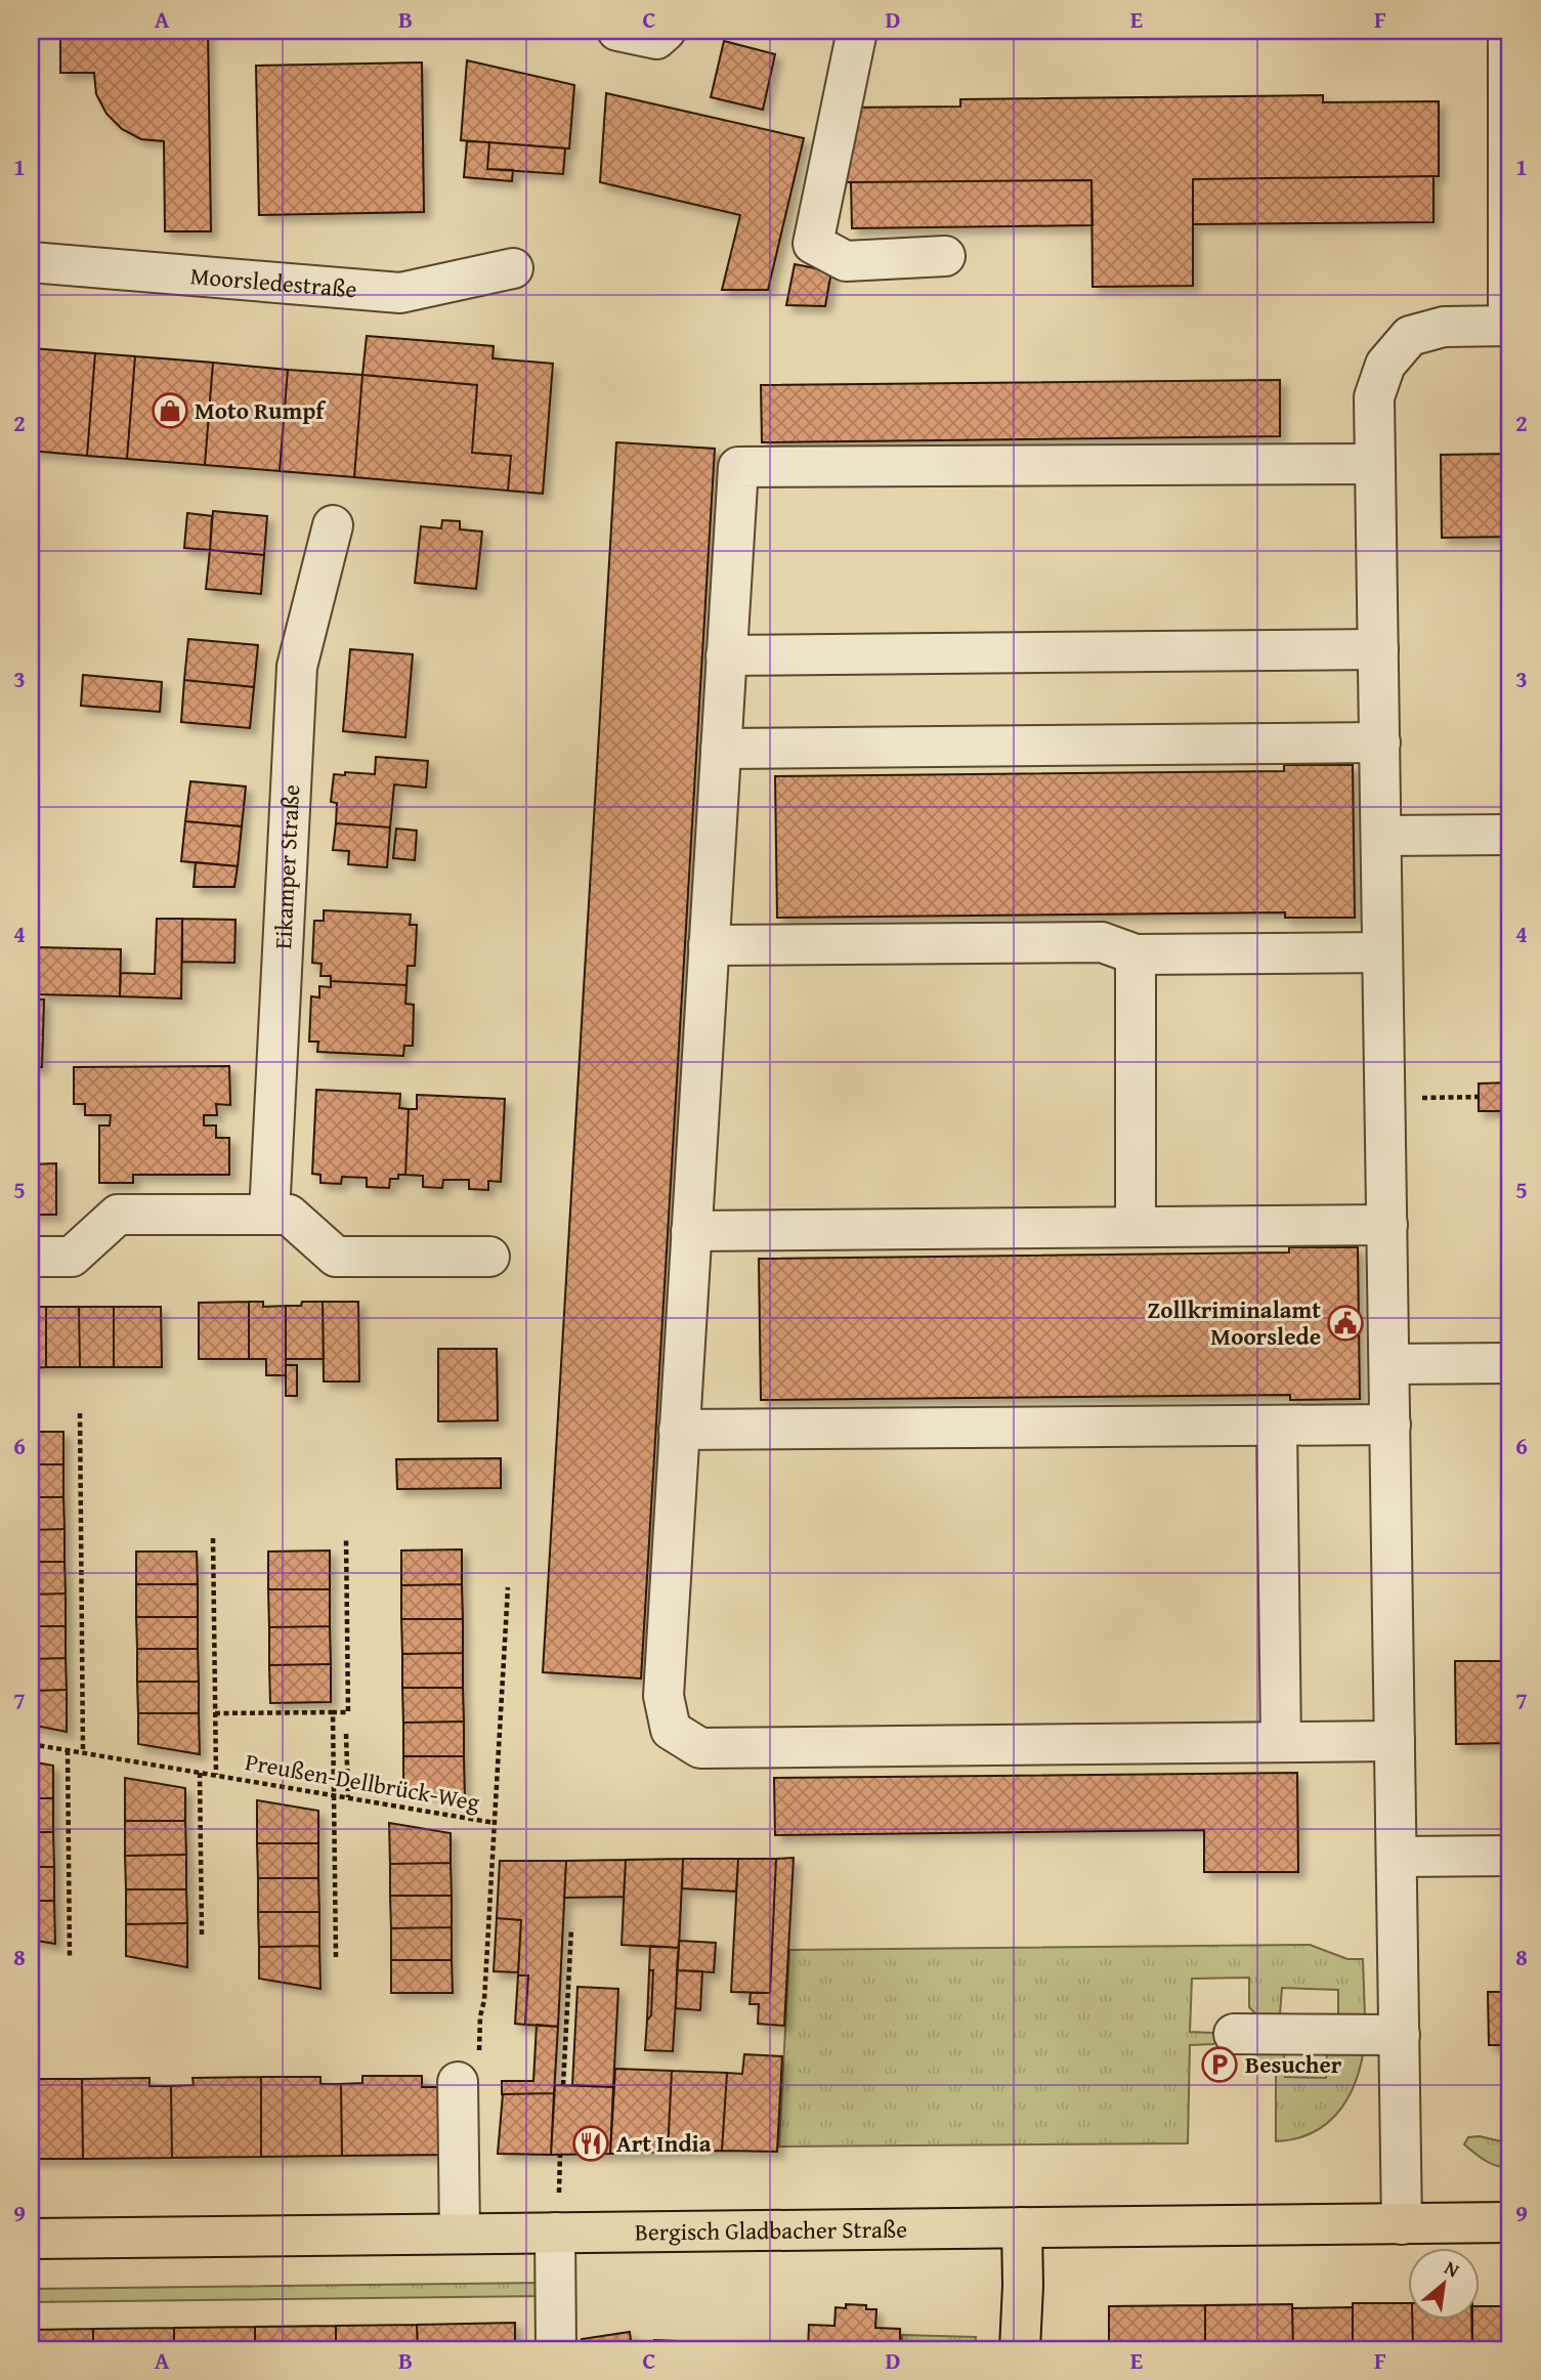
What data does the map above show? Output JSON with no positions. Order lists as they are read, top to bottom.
{
  "streets": {
    "main road": ["Bergisch Gladbacher Straße"],
    "street": ["Moorsledestraße", "Eikamper Straße"],
    "path": ["Preußen-Dellbrück-Weg"]
  },
  "places": {
    "shop": ["Moto Rumpf"],
    "public building": ["Zollkriminalamt Moorslede"],
    "parking": ["Besucher"],
    "restaurant": ["Art India"]
  },
  "north": "top right",
  "grid": {
    "columns": [
      "A",
      "B",
      "C",
      "D",
      "E",
      "F"
    ],
    "rows": [
      "1",
      "2",
      "3",
      "4",
      "5",
      "6",
      "7",
      "8",
      "9"
    ]
  }
}
